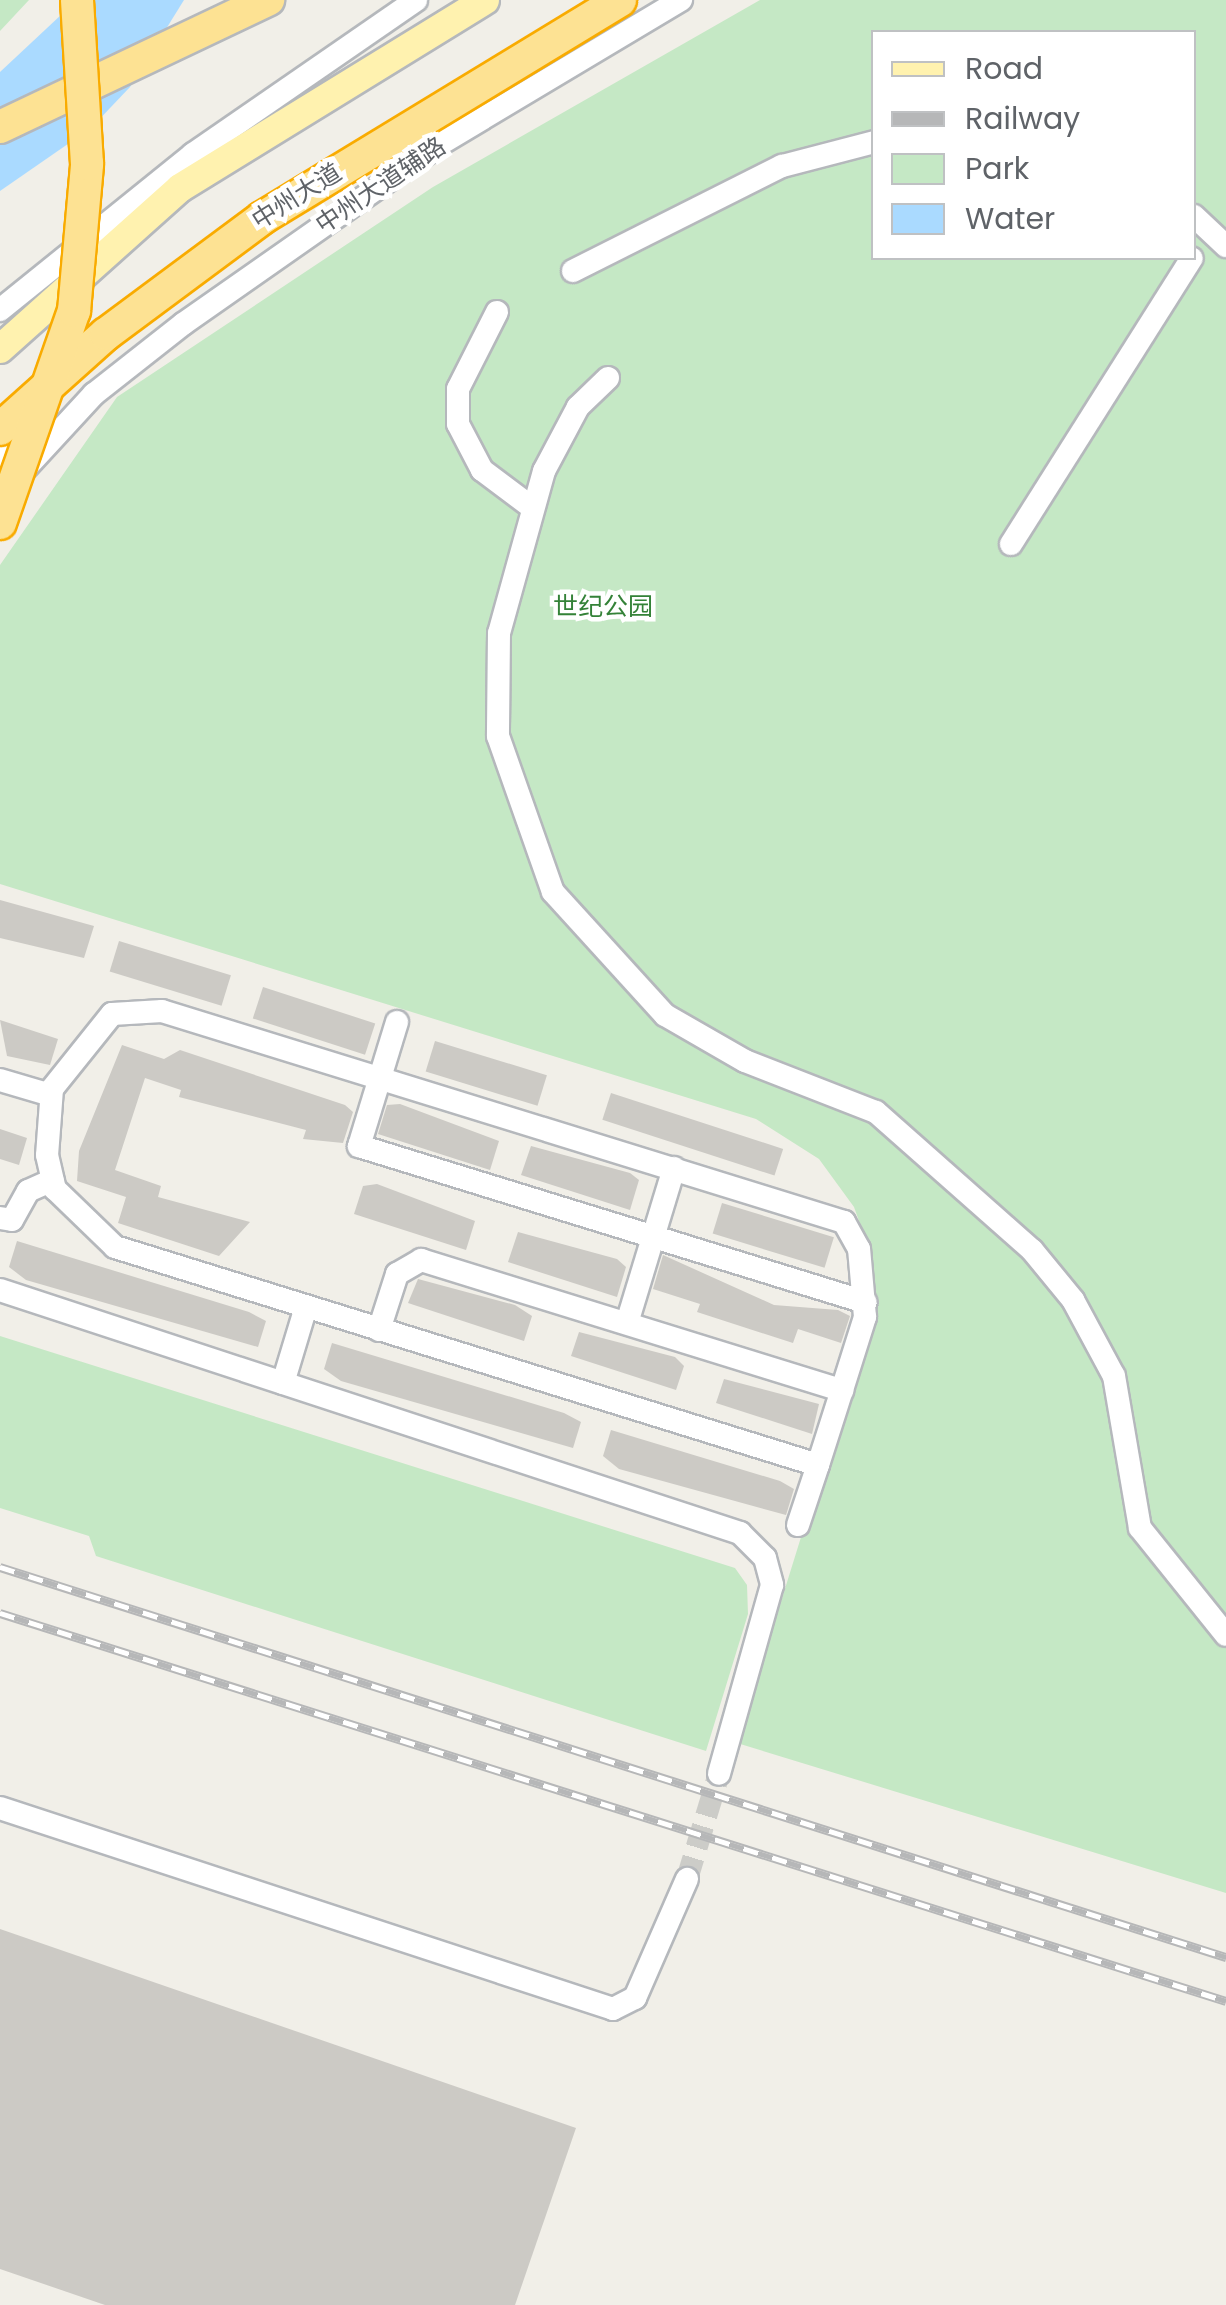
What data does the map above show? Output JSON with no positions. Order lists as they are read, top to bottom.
{
  "streets": {
    "highway": ["中州大道"],
    "street": ["中州大道辅路"]
  },
  "parks": ["世纪公园"],
  "legend": [
    "Road",
    "Railway",
    "Park",
    "Water"
  ]
}
